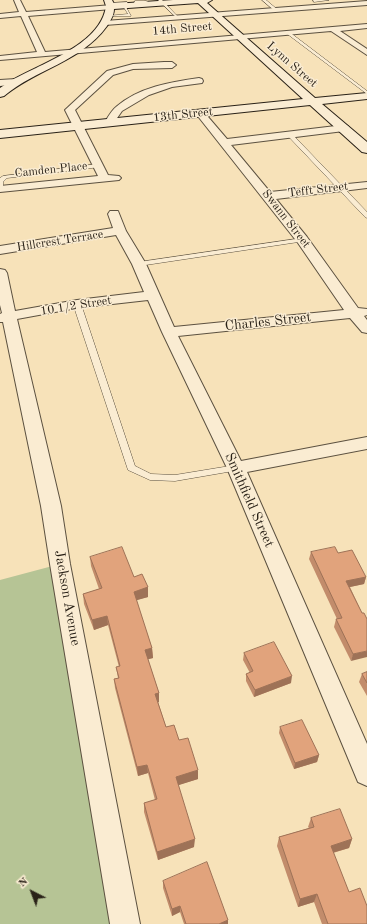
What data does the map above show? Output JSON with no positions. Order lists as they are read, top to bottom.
{
  "streets": {
    "street": [
      "14th Street",
      "Lynn Street",
      "13th Street",
      "Camden Place",
      "Tefft Street",
      "Swann Street",
      "Hillcrest Terrace",
      "10 1/2 Street",
      "Charles Street",
      "Smithfield Street",
      "Jackson Avenue"
    ]
  },
  "crossings": [
    ["14th Street", "Lynn Street"],
    ["Lynn Street", "13th Street"],
    ["13th Street", "Camden Place"],
    ["13th Street", "Swann Street"],
    ["Tefft Street", "Swann Street"],
    ["Swann Street", "Charles Street"],
    ["Hillcrest Terrace", "Smithfield Street"],
    ["10 1/2 Street", "Smithfield Street"],
    ["10 1/2 Street", "Jackson Avenue"],
    ["Charles Street", "Smithfield Street"]
  ],
  "north": "top left"
}
